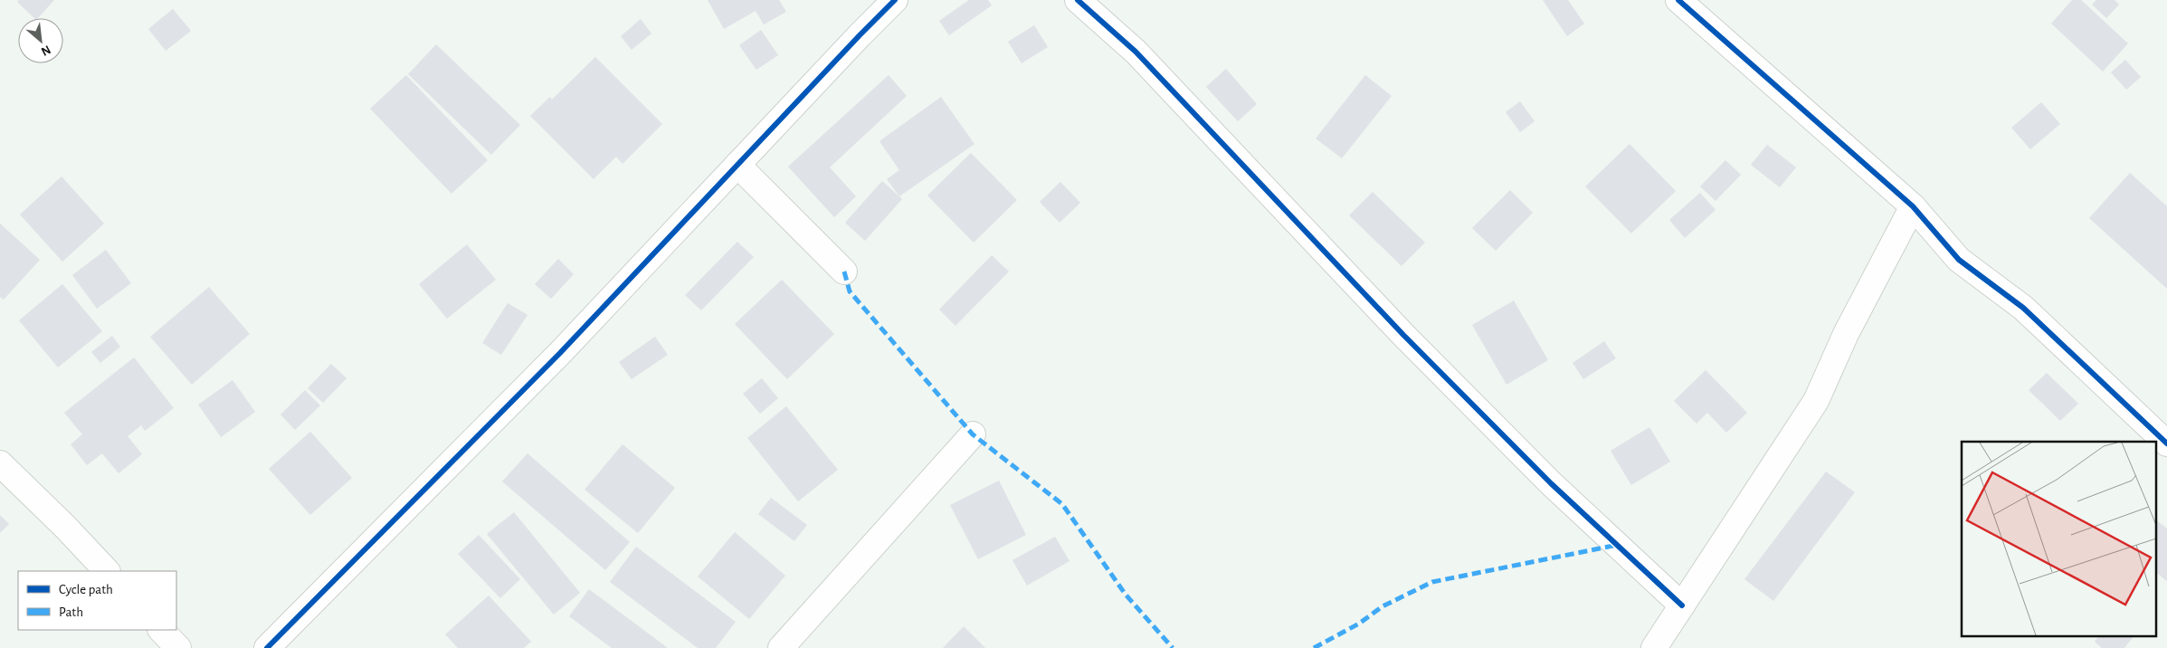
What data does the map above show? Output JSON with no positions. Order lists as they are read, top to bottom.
{
  "legend": ["Cycle path", "Path"],
  "north": "bottom right"
}
